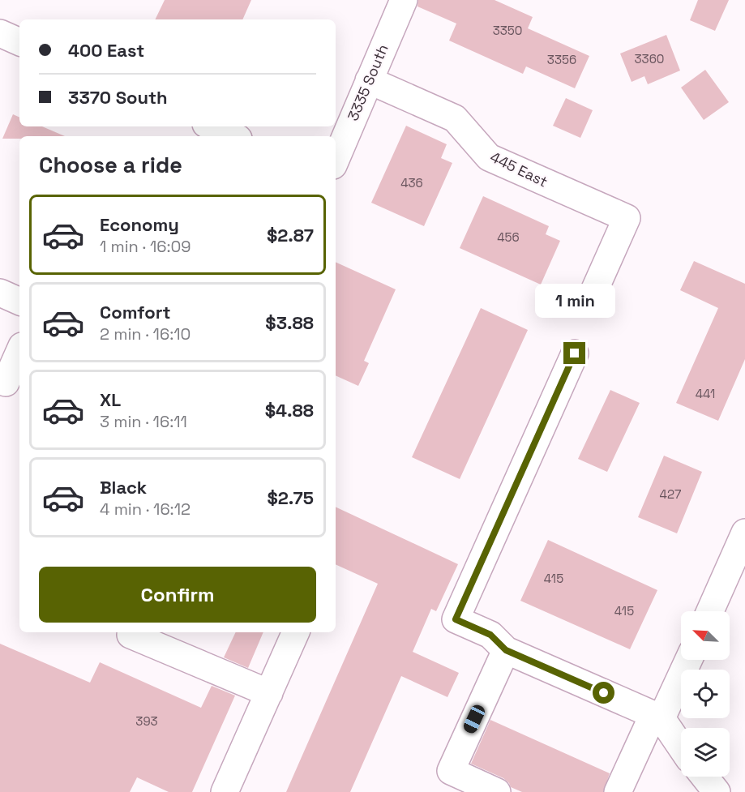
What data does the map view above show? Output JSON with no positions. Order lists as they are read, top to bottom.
{
  "streets": {
    "street": ["3335 South", "445 East"]
  },
  "crossings": [
    ["3335 South", "445 East"]
  ],
  "house_numbers": [
    "3350",
    "3360",
    "3356",
    "436",
    "456",
    "441",
    "427",
    "415",
    "415",
    "393"
  ],
  "north": "top left",
  "page": {
    "banner": ["400 East", "3370 South"],
    "heading": "Choose a ride",
    "list": [
      {
        "name": "Economy",
        "note": "1 min · 16:09",
        "value": "$2.87"
      },
      {
        "name": "Comfort",
        "note": "2 min · 16:10",
        "value": "$3.88"
      },
      {
        "name": "XL",
        "note": "3 min · 16:11",
        "value": "$4.88"
      },
      {
        "name": "Black",
        "note": "4 min · 16:12",
        "value": "$2.75"
      }
    ],
    "bubble": "1 min",
    "buttons": "Confirm"
  }
}
